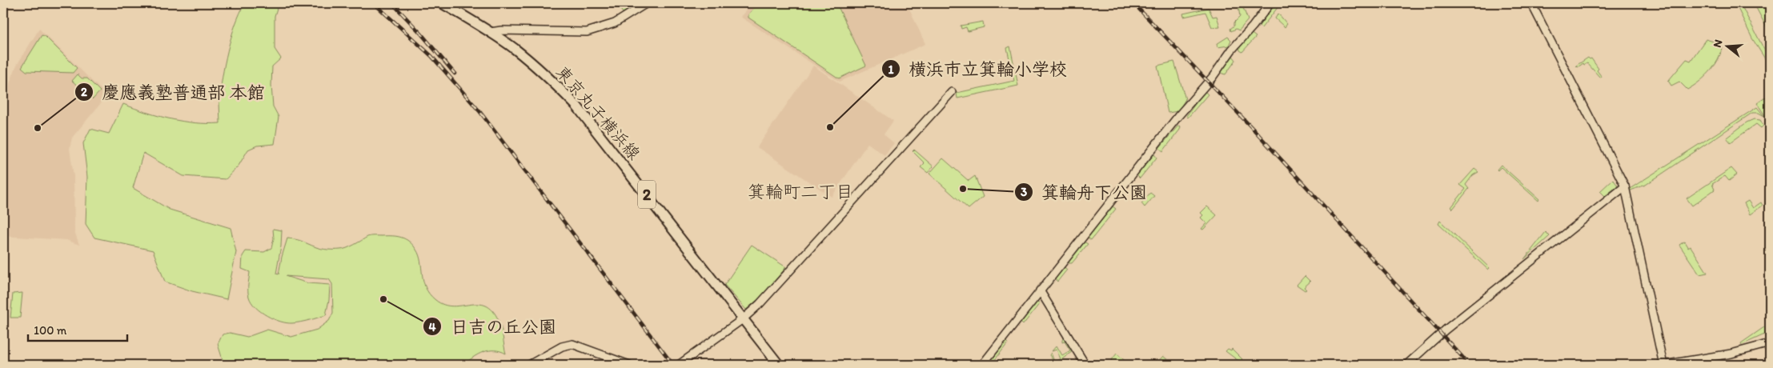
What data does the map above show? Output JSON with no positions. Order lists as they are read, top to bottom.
{
  "streets": {
    "main road": ["東京丸子横浜線", "2"]
  },
  "districts": ["箕輪町二丁目"],
  "places": [
    "横浜市立箕輪小学校",
    "慶應義塾普通部 本館",
    "箕輪舟下公園",
    "日吉の丘公園"
  ],
  "scale_bar": "100 m",
  "north": "left"
}
